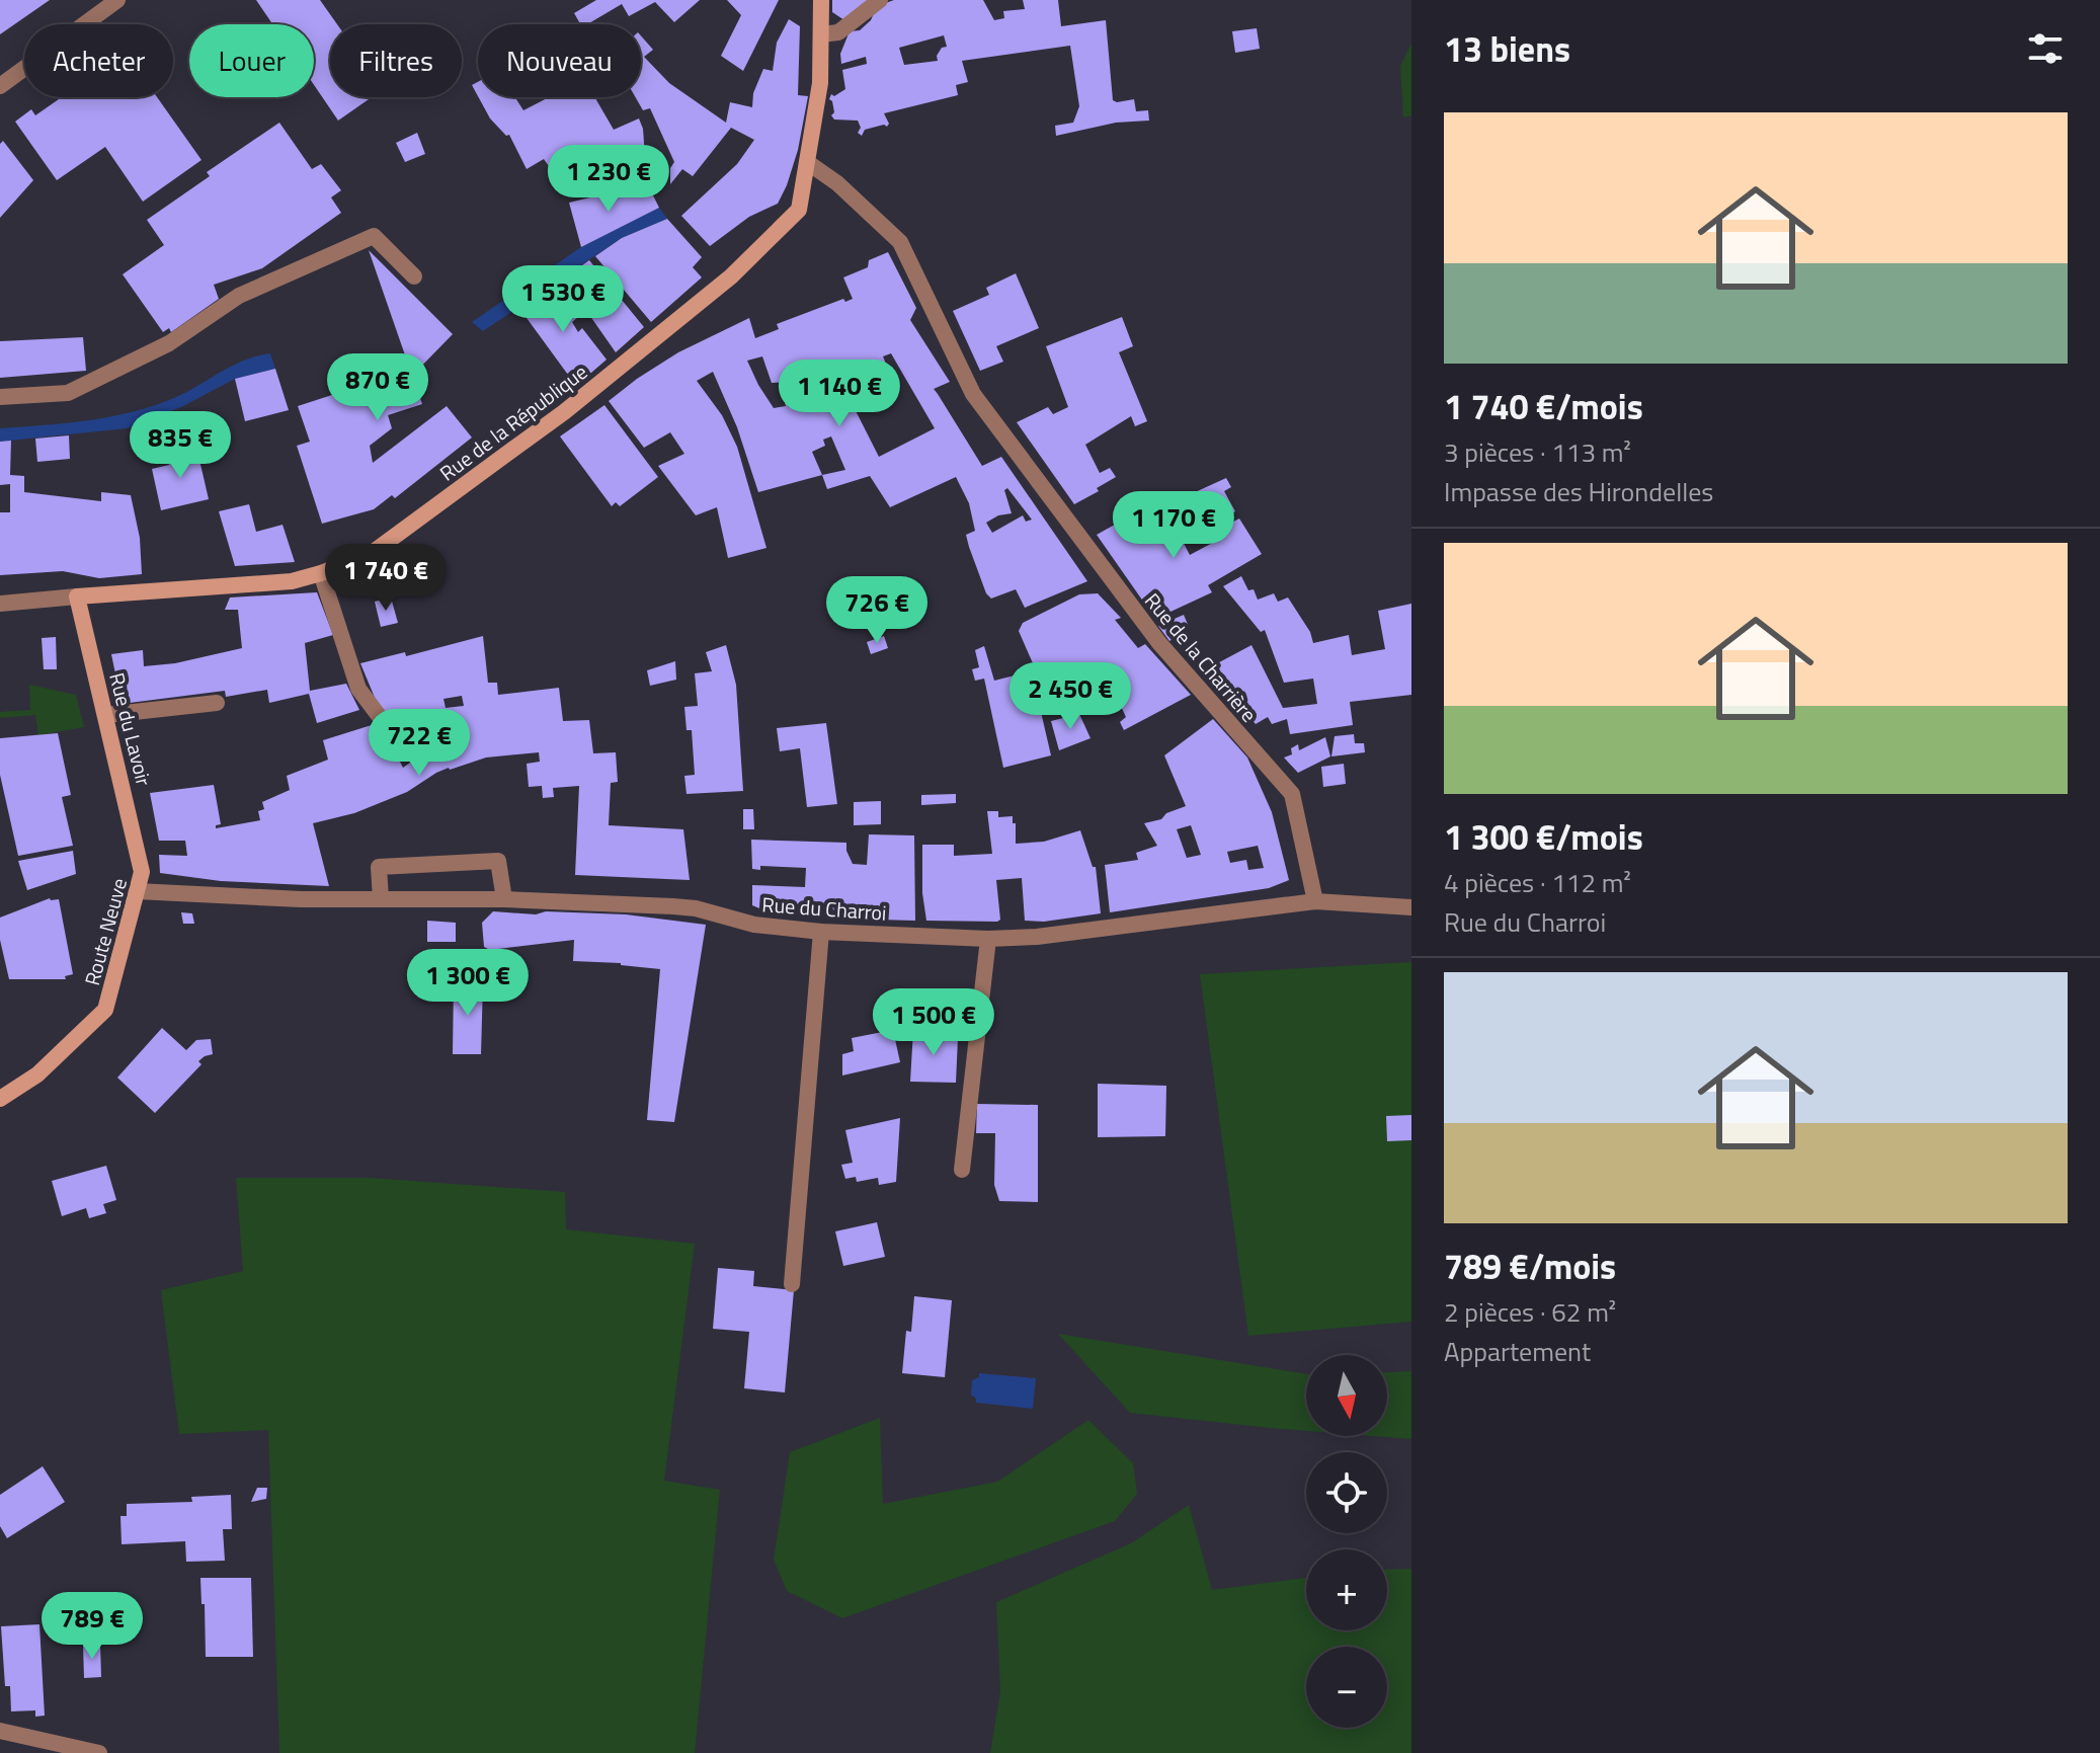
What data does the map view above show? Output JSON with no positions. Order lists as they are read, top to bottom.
{
  "streets": {
    "main road": ["Rue de la République", "Rue du Lavoir", "Route Neuve"],
    "street": ["Rue de la Charrière", "Rue du Charroi"]
  },
  "crossings": [
    ["Rue de la République", "Rue de la Charrière"],
    ["Rue de la République", "Rue du Lavoir"],
    ["Rue de la Charrière", "Rue du Charroi"],
    ["Rue du Lavoir", "Route Neuve"],
    ["Rue du Charroi", "Route Neuve"]
  ],
  "north": "bottom",
  "page": {
    "heading": "13 biens",
    "chip": [
      "Acheter",
      "Louer",
      "Filtres",
      "Nouveau"
    ],
    "list": [
      {
        "name": "1 740 €/mois",
        "note": "3 pièces · 113 m² · Impasse des Hirondelles"
      },
      {
        "name": "1 300 €/mois",
        "note": "4 pièces · 112 m² · Rue du Charroi"
      },
      {
        "name": "789 €/mois",
        "note": "2 pièces · 62 m² · Appartement"
      }
    ],
    "price": [
      "1 230 €",
      "1 530 €",
      "870 €",
      "1 140 €",
      "835 €",
      "1 170 €",
      "1 740 €",
      "726 €",
      "2 450 €",
      "722 €",
      "1 300 €",
      "1 500 €",
      "789 €"
    ],
    "map_buttons": ["+", "−"]
  }
}
